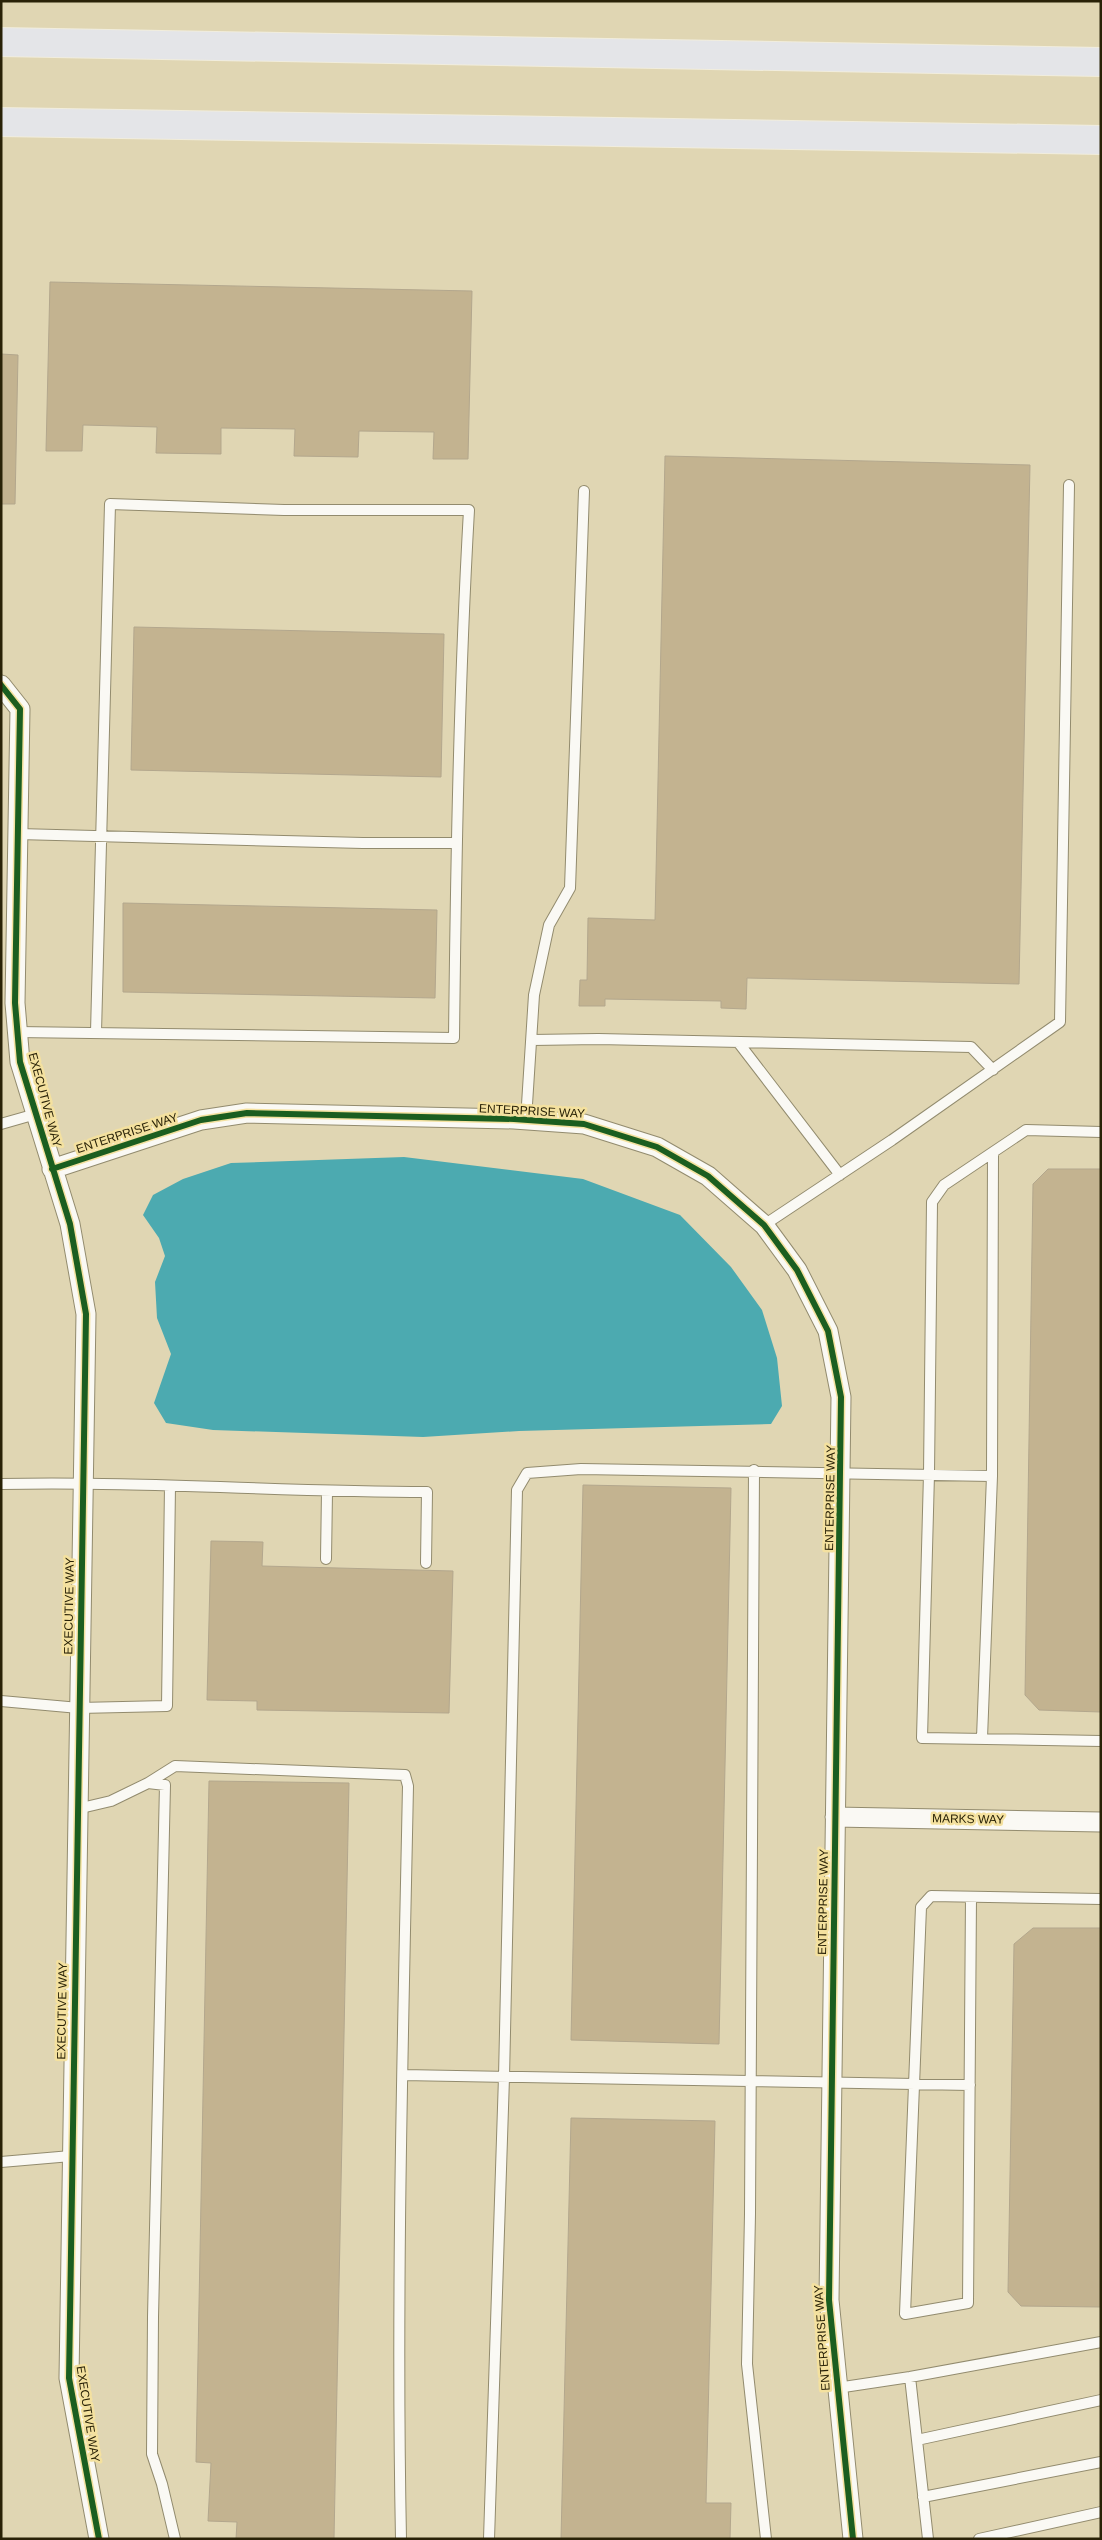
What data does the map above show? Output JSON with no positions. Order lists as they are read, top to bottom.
{
  "streets": {
    "street": ["EXECUTIVE WAY", "ENTERPRISE WAY", "MARKS WAY"]
  },
  "crossings": [
    ["EXECUTIVE WAY", "ENTERPRISE WAY"],
    ["ENTERPRISE WAY", "MARKS WAY"]
  ]
}
